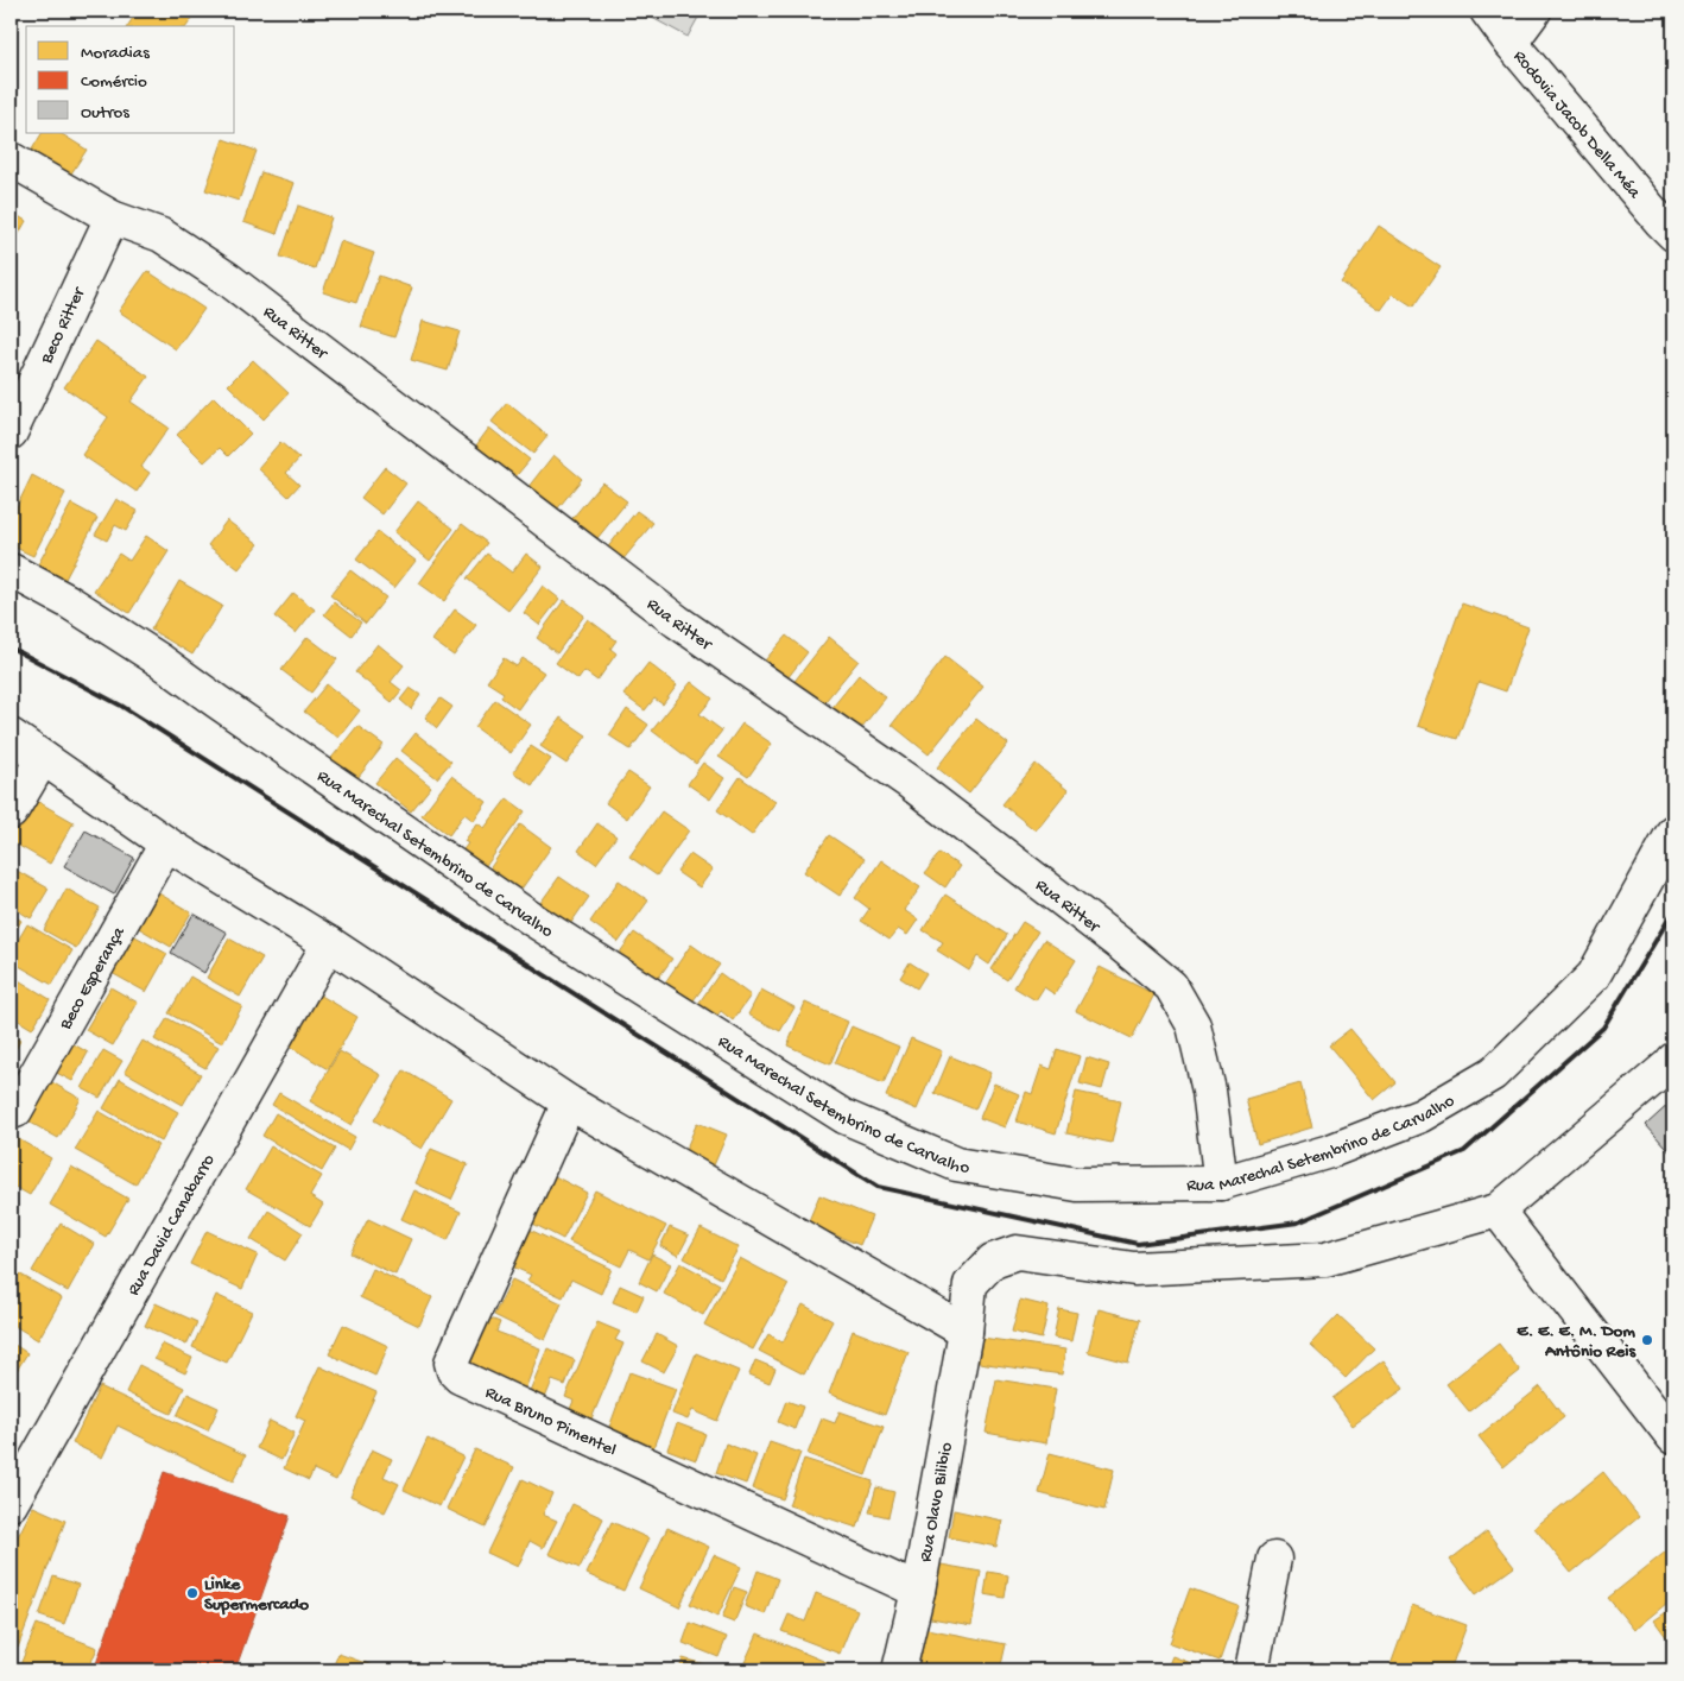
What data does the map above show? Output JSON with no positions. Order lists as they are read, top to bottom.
{
  "streets": {
    "street": [
      "Rodovia Jacob Della Méa",
      "Beco Ritter",
      "Rua Ritter",
      "Rua Marechal Setembrino de Carvalho",
      "Beco Esperança",
      "Rua David Canabarro",
      "Rua Bruno Pimentel",
      "Rua Olavo Bilibio"
    ]
  },
  "crossings": [
    ["Beco Ritter", "Rua Ritter"],
    ["Rua Ritter", "Rua Marechal Setembrino de Carvalho"],
    ["Rua Bruno Pimentel", "Rua Olavo Bilibio"]
  ],
  "places": ["E. E. E. M. Dom Antônio Reis", "Linke Supermercado"],
  "legend": ["Moradias", "Comércio", "Outros"]
}
